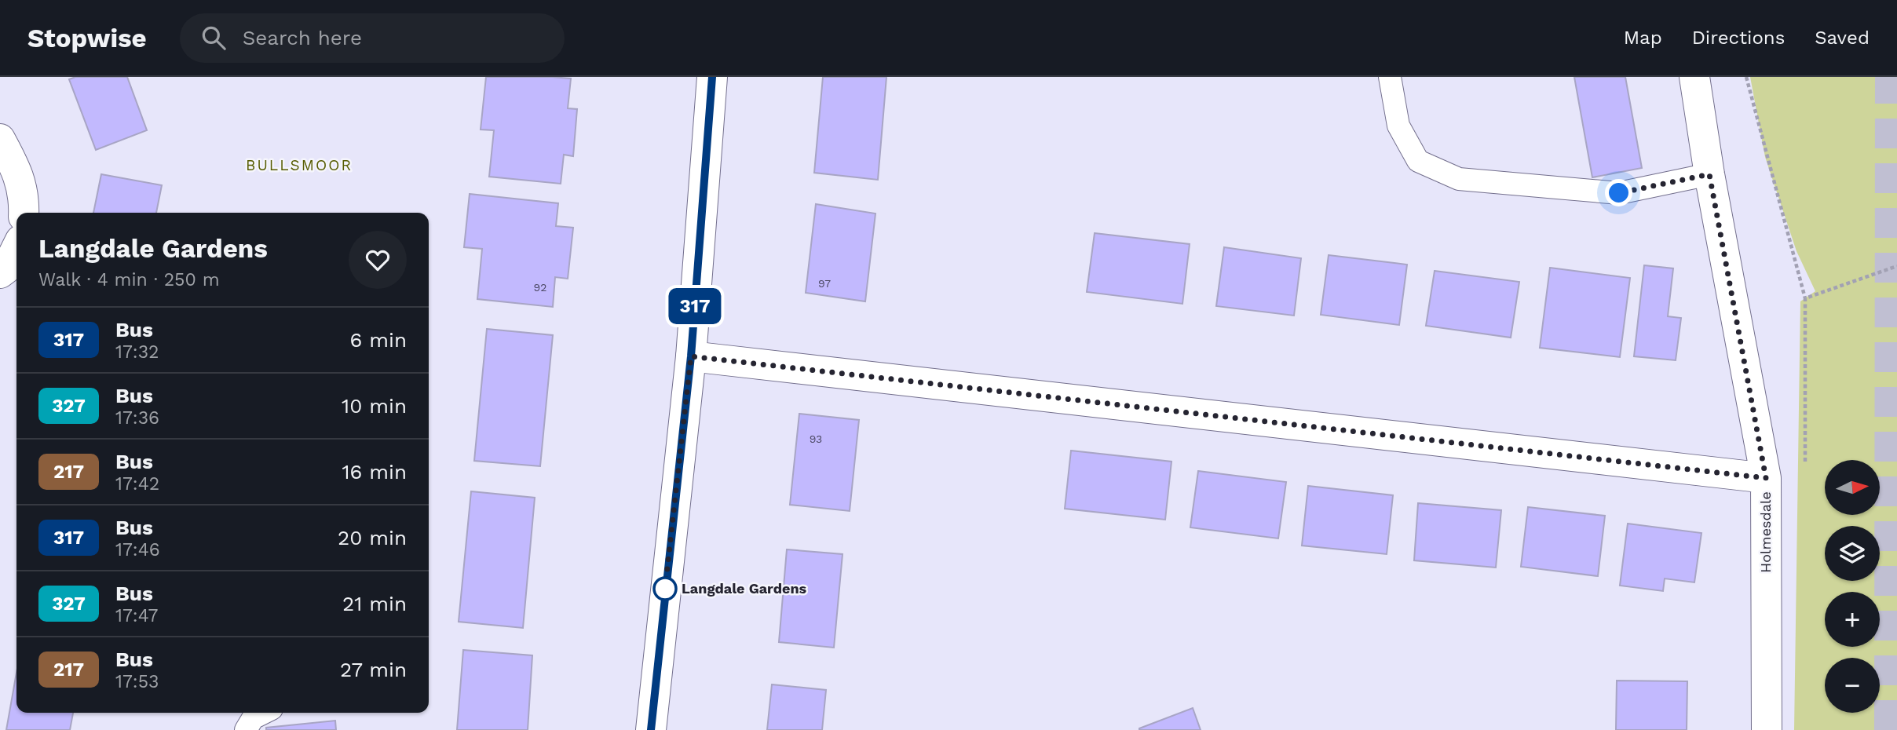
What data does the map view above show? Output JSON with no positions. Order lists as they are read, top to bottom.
{
  "streets": {
    "street": ["Holmesdale"]
  },
  "districts": ["BULLSMOOR"],
  "places": ["Langdale Gardens"],
  "lines": ["bus line 317"],
  "house_numbers": ["97", "92", "93"],
  "north": "right",
  "page": {
    "header": "Stopwise",
    "search": "Search here",
    "nav": ["Map", "Directions", "Saved"],
    "on_map": "317",
    "heading": ["Langdale Gardens", "Walk · 4 min · 250 m"],
    "list": [
      {
        "mark": "317",
        "name": "Bus",
        "note": "17:32",
        "value": "6 min"
      },
      {
        "mark": "327",
        "name": "Bus",
        "note": "17:36",
        "value": "10 min"
      },
      {
        "mark": "217",
        "name": "Bus",
        "note": "17:42",
        "value": "16 min"
      },
      {
        "mark": "317",
        "name": "Bus",
        "note": "17:46",
        "value": "20 min"
      },
      {
        "mark": "327",
        "name": "Bus",
        "note": "17:47",
        "value": "21 min"
      },
      {
        "mark": "217",
        "name": "Bus",
        "note": "17:53",
        "value": "27 min"
      }
    ],
    "map_buttons": ["+", "−"]
  }
}
